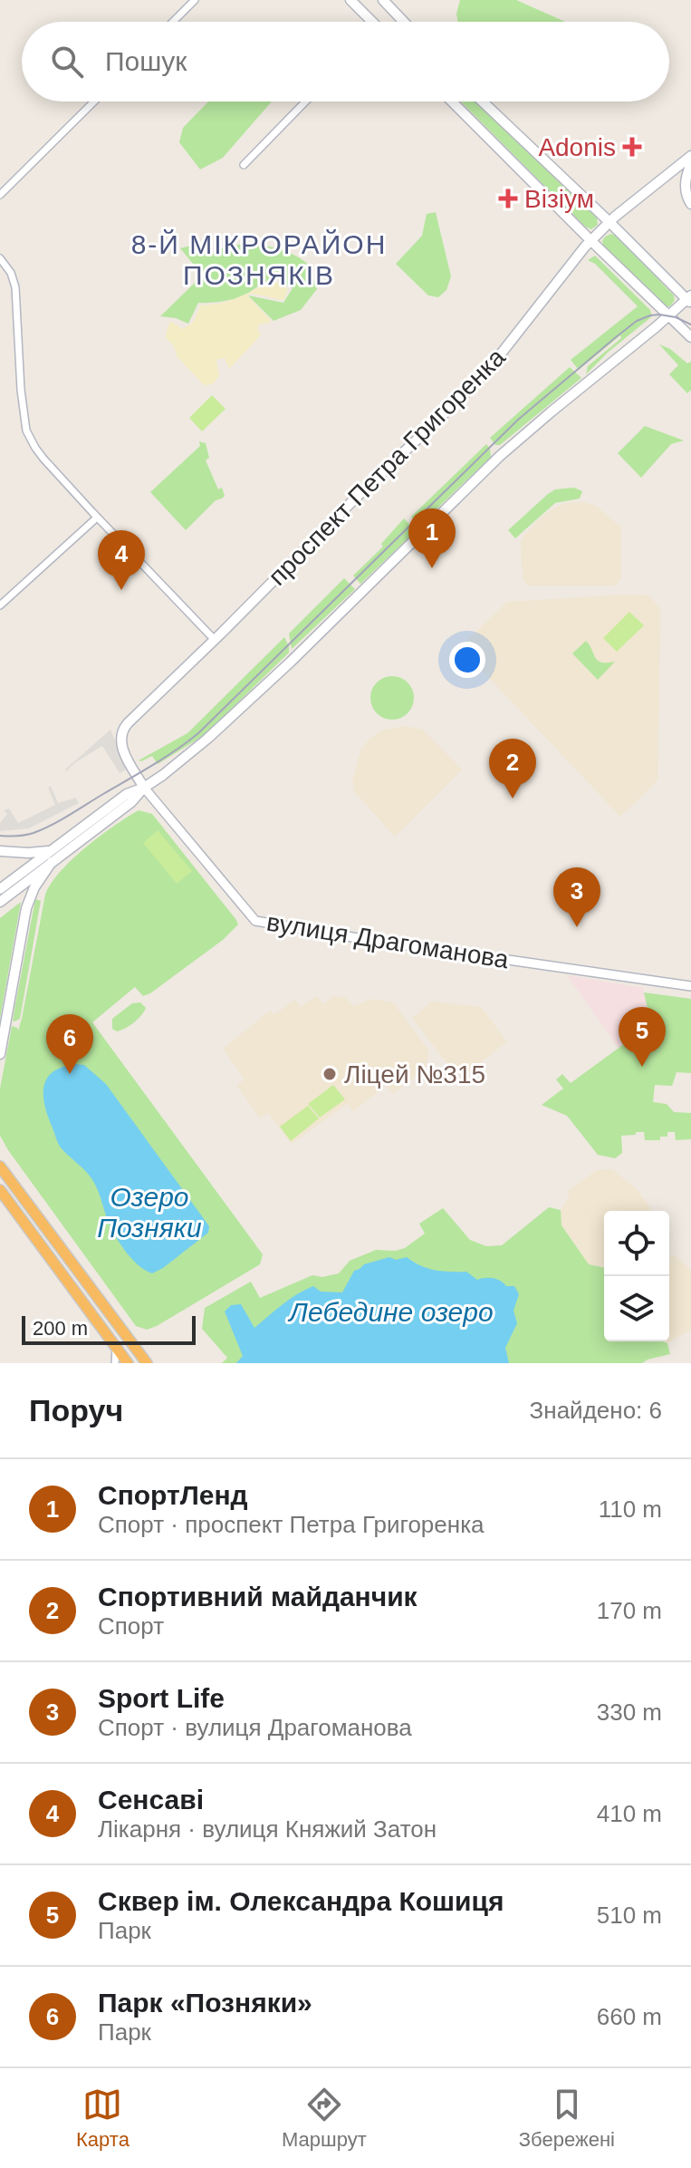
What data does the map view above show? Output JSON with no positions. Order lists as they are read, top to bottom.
{
  "streets": {
    "main road": ["проспект Петра Григоренка"],
    "street": ["вулиця Драгоманова"]
  },
  "crossings": [
    ["проспект Петра Григоренка", "вулиця Драгоманова"]
  ],
  "districts": ["8-Й МІКРОРАЙОН ПОЗНЯКІВ"],
  "water": ["Озеро Позняки", "Лебедине озеро"],
  "places": {
    "health": ["Adonis", "Візіум"],
    "other": ["Ліцей №315"]
  },
  "scale_bar": "200 m",
  "page": {
    "search": "Пошук",
    "pins": [
      "1",
      "4",
      "2",
      "3",
      "5",
      "6"
    ],
    "scale": "200 m",
    "heading": ["Поруч", "Знайдено: 6"],
    "list": [
      {
        "mark": "1",
        "name": "СпортЛенд",
        "note": "Спорт · проспект Петра Григоренка",
        "value": "110 m"
      },
      {
        "mark": "2",
        "name": "Спортивний майданчик",
        "note": "Спорт",
        "value": "170 m"
      },
      {
        "mark": "3",
        "name": "Sport Life",
        "note": "Спорт · вулиця Драгоманова",
        "value": "330 m"
      },
      {
        "mark": "4",
        "name": "Сенсаві",
        "note": "Лікарня · вулиця Княжий Затон",
        "value": "410 m"
      },
      {
        "mark": "5",
        "name": "Сквер ім. Олександра Кошиця",
        "note": "Парк",
        "value": "510 m"
      },
      {
        "mark": "6",
        "name": "Парк «Позняки»",
        "note": "Парк",
        "value": "660 m"
      }
    ],
    "nav": ["Карта", "Маршрут", "Збережені"]
  }
}
